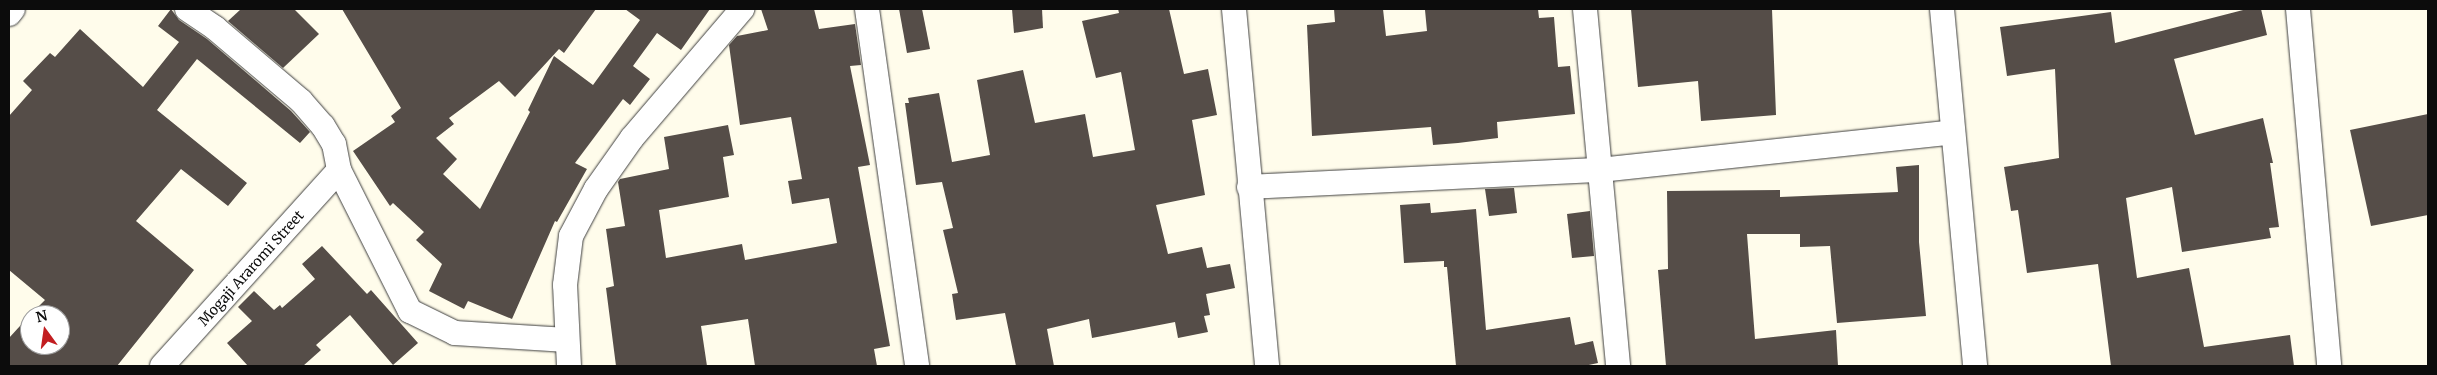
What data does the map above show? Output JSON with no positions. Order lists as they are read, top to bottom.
{
  "streets": {
    "street": ["Mogaji Araromi Street"]
  },
  "north": "top"
}
